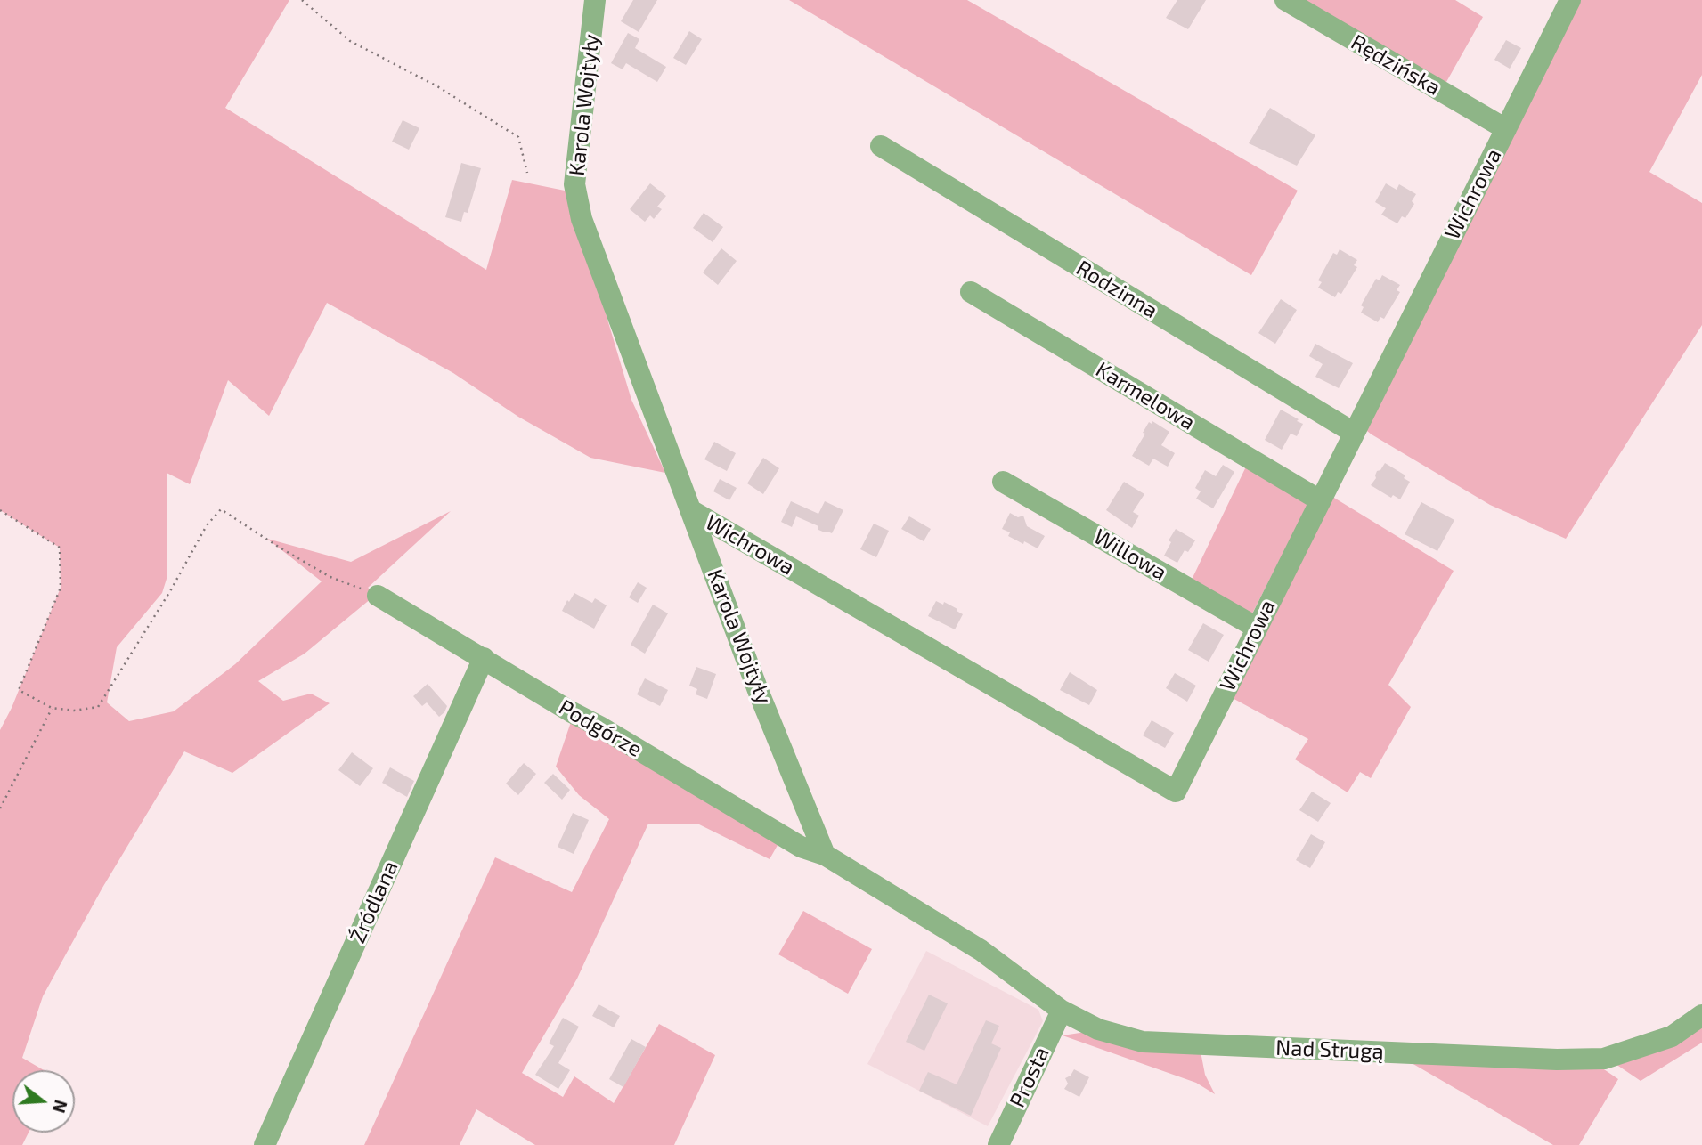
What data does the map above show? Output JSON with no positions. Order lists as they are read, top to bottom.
{
  "streets": {
    "street": [
      "Rędzińska",
      "Karola Wojtyły",
      "Wichrowa",
      "Rodzinna",
      "Karmelowa",
      "Willowa",
      "Podgórze",
      "Źródlana",
      "Nad Strugą",
      "Prosta"
    ]
  },
  "crossings": [
    ["Rędzińska", "Wichrowa"],
    ["Karola Wojtyły", "Wichrowa"],
    ["Karola Wojtyły", "Podgórze"],
    ["Wichrowa", "Rodzinna"],
    ["Wichrowa", "Karmelowa"],
    ["Wichrowa", "Willowa"],
    ["Podgórze", "Źródlana"],
    ["Nad Strugą", "Prosta"]
  ],
  "north": "right"
}
